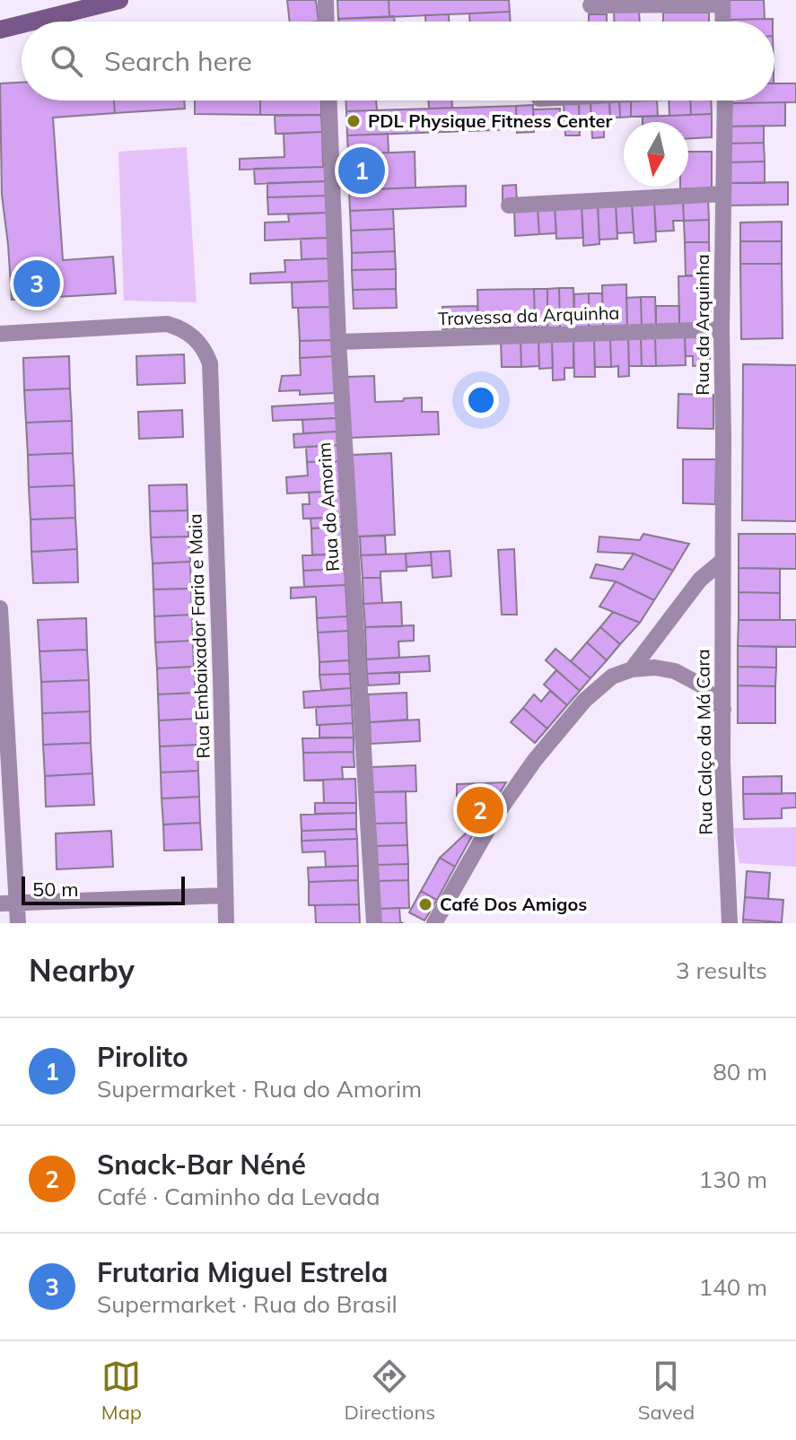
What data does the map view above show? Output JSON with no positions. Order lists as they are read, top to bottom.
{
  "streets": {
    "street": [
      "Travessa da Arquinha",
      "Rua da Arquinha",
      "Rua do Amorim",
      "Rua Embaixador Faria e Maia",
      "Rua Calço da Má Cara"
    ]
  },
  "crossings": [
    ["Travessa da Arquinha", "Rua da Arquinha"],
    ["Travessa da Arquinha", "Rua do Amorim"],
    ["Rua da Arquinha", "Rua Calço da Má Cara"]
  ],
  "places": ["PDL Physique Fitness Center", "Café Dos Amigos"],
  "scale_bar": "50 m",
  "north": "bottom",
  "page": {
    "search": "Search here",
    "pins": ["1", "3", "2"],
    "scale": "50 m",
    "heading": ["Nearby", "3 results"],
    "list": [
      {
        "mark": "1",
        "name": "Pirolito",
        "note": "Supermarket · Rua do Amorim",
        "value": "80 m"
      },
      {
        "mark": "2",
        "name": "Snack-Bar Néné",
        "note": "Café · Caminho da Levada",
        "value": "130 m"
      },
      {
        "mark": "3",
        "name": "Frutaria Miguel Estrela",
        "note": "Supermarket · Rua do Brasil",
        "value": "140 m"
      }
    ],
    "nav": ["Map", "Directions", "Saved"]
  }
}
